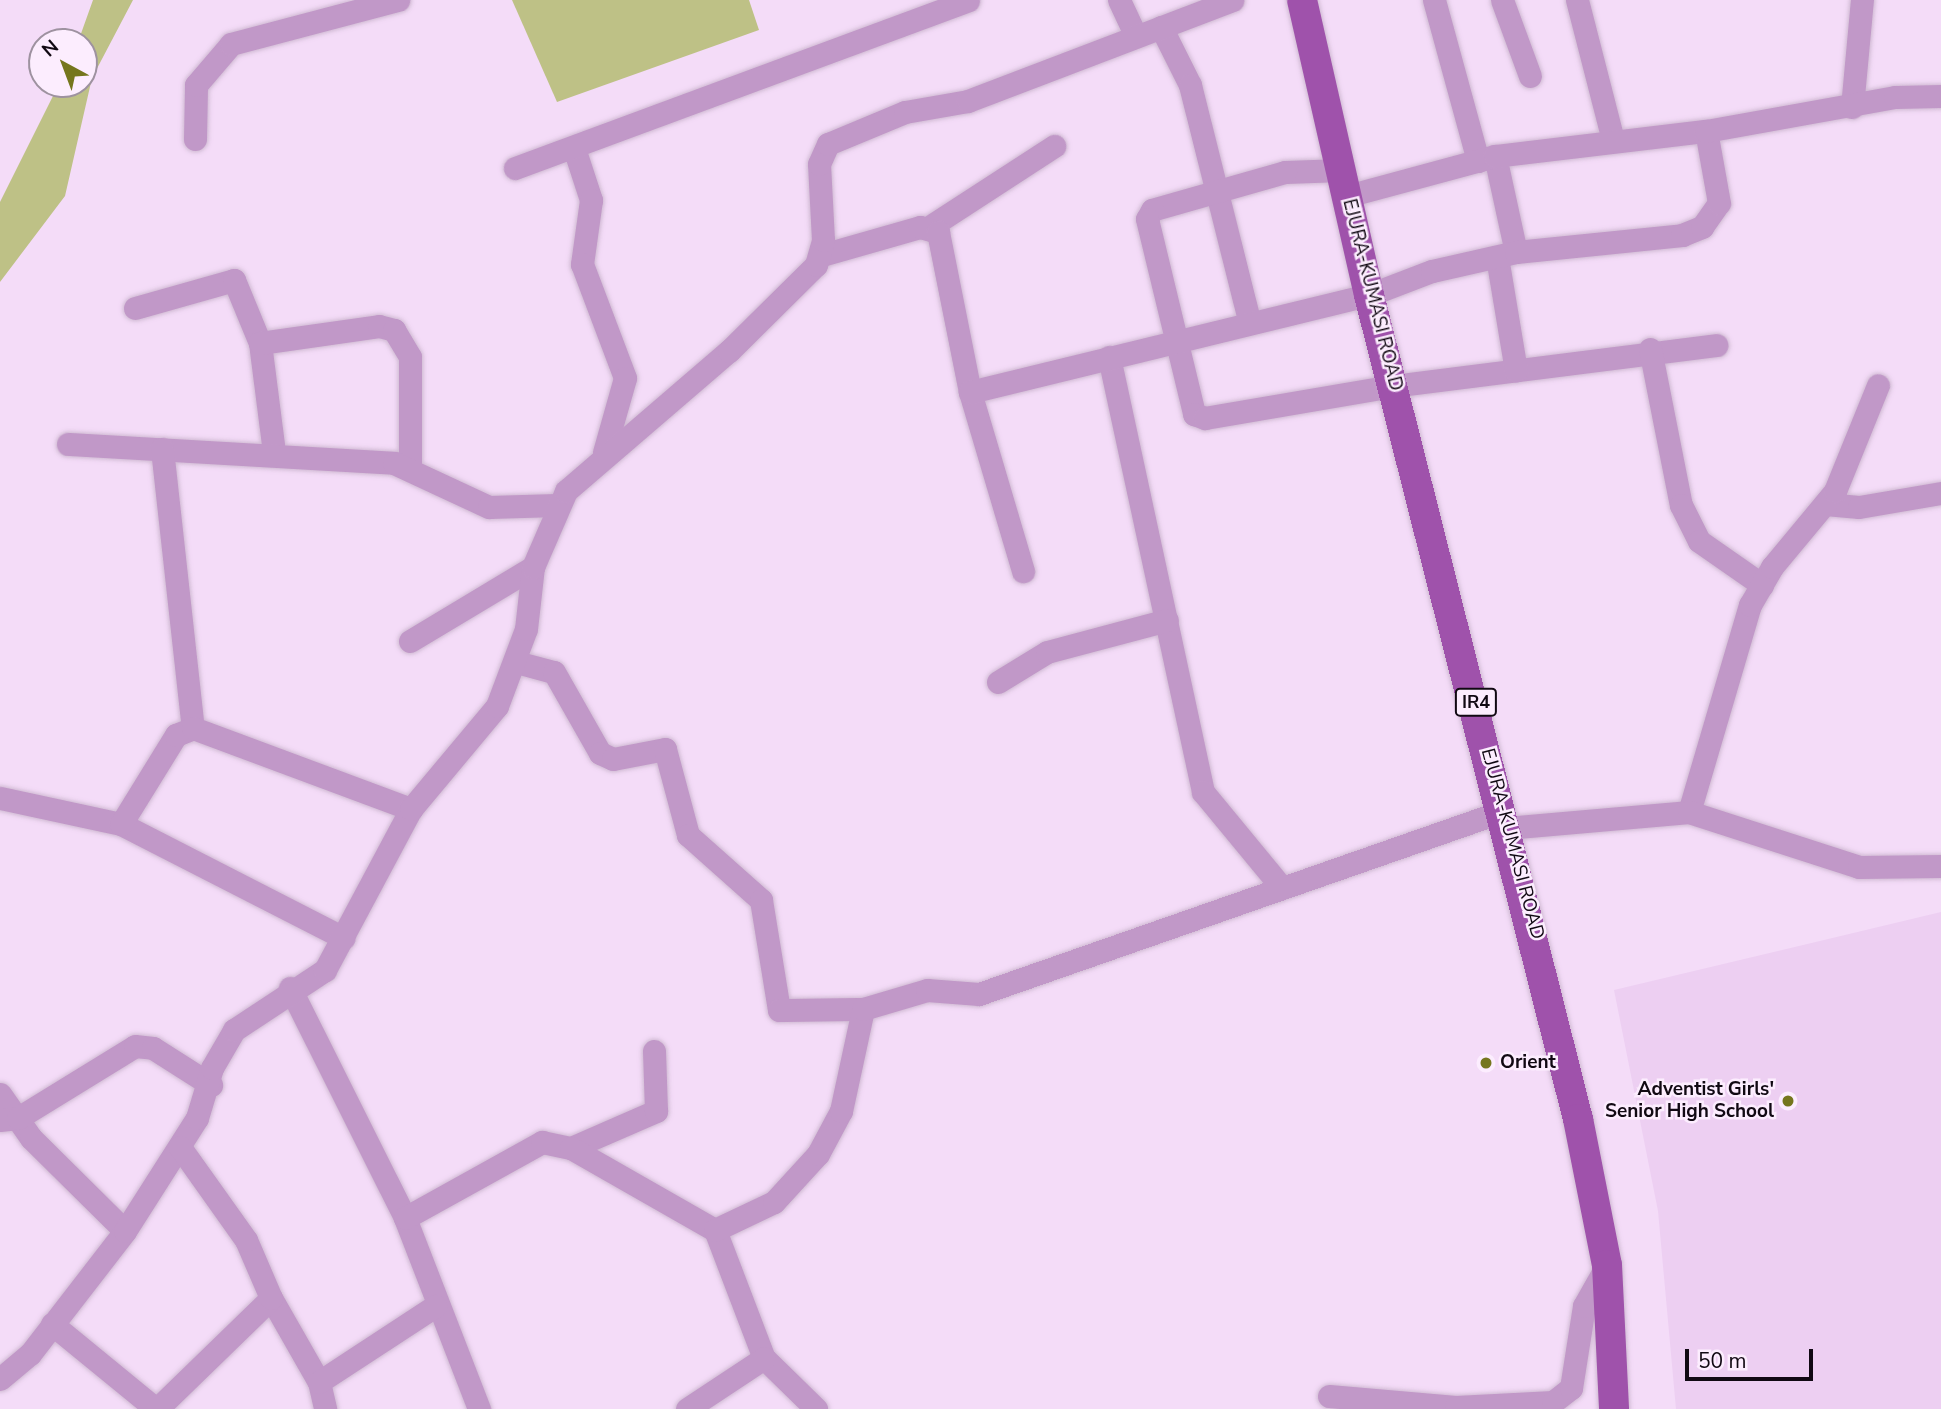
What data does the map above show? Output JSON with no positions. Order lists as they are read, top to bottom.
{
  "streets": {
    "main road": ["EJURA-KUMASI ROAD", "IR4"]
  },
  "places": ["Orient", "Adventist Girls' Senior High School"],
  "scale_bar": "50 m",
  "north": "top left"
}
